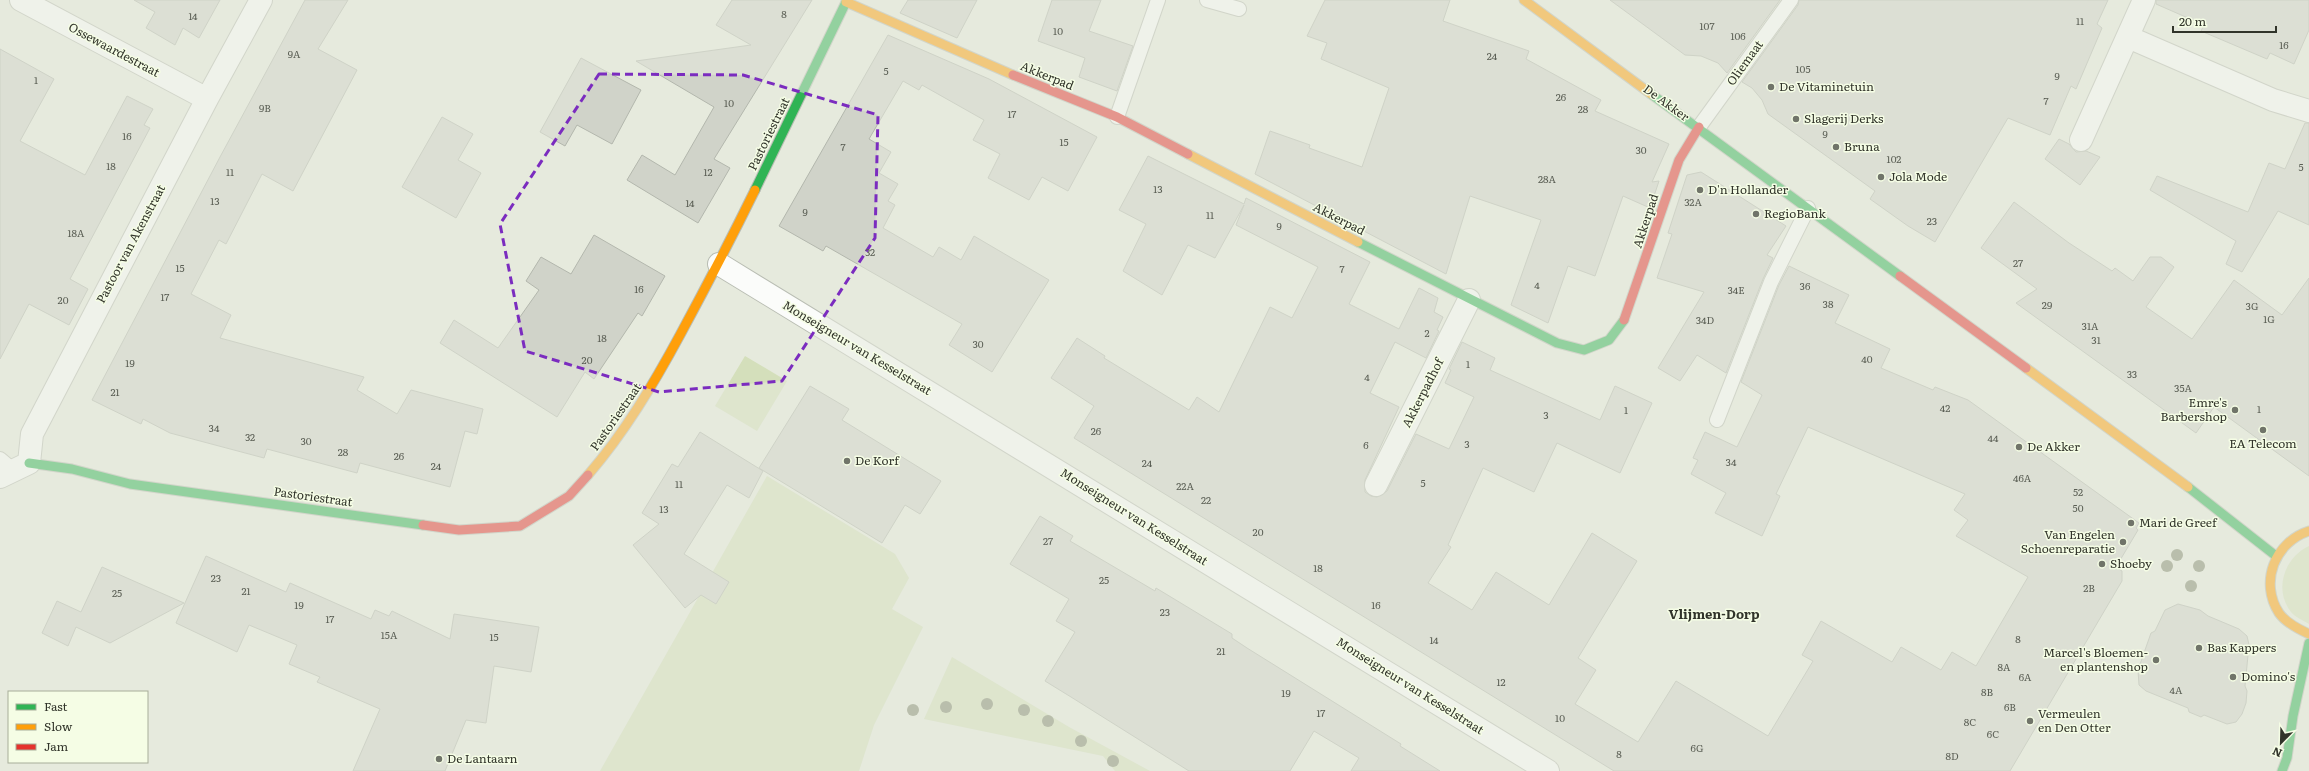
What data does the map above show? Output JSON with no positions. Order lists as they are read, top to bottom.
{
  "streets": {
    "street": [
      "Ossewaardestraat",
      "Akkerpad",
      "De Akker",
      "Pastoriestraat",
      "Pastoor van Akenstraat",
      "Monseigneur van Kesselstraat",
      "Akkerpadhof"
    ],
    "lane": ["Oliemaat"]
  },
  "crossings": [
    ["Ossewaardestraat", "Pastoor van Akenstraat"],
    ["Oliemaat", "Akkerpad"],
    ["Oliemaat", "De Akker"],
    ["Akkerpad", "De Akker"],
    ["Akkerpad", "Pastoriestraat"],
    ["Akkerpad", "Akkerpadhof"],
    ["Pastoriestraat", "Pastoor van Akenstraat"],
    ["Pastoriestraat", "Monseigneur van Kesselstraat"]
  ],
  "districts": ["Vlijmen-Dorp"],
  "places": [
    "De Vitaminetuin",
    "Slagerij Derks",
    "Bruna",
    "Jola Mode",
    "D'n Hollander",
    "RegioBank",
    "Emre's Barbershop",
    "EA Telecom",
    "De Akker",
    "De Korf",
    "Mari de Greef",
    "Van Engelen Schoenreparatie",
    "Shoeby",
    "Bas Kappers",
    "Marcel's Bloemen- en plantenshop",
    "Domino's",
    "Vermeulen en Den Otter",
    "De Lantaarn"
  ],
  "house_numbers": [
    "8",
    "14",
    "11",
    "107",
    "10",
    "106",
    "16",
    "9A",
    "24",
    "105",
    "5",
    "9",
    "1",
    "26",
    "7",
    "10",
    "9B",
    "28",
    "17",
    "9",
    "16",
    "15",
    "7",
    "30",
    "102",
    "18",
    "5",
    "11",
    "12",
    "28A",
    "13",
    "13",
    "32A",
    "14",
    "9",
    "11",
    "23",
    "9",
    "18A",
    "32",
    "27",
    "15",
    "7",
    "4",
    "36",
    "16",
    "34E",
    "17",
    "20",
    "38",
    "29",
    "3G",
    "1G",
    "34D",
    "31A",
    "2",
    "18",
    "31",
    "30",
    "40",
    "20",
    "19",
    "1",
    "33",
    "4",
    "35A",
    "21",
    "42",
    "1",
    "1",
    "3",
    "34",
    "26",
    "32",
    "44",
    "30",
    "3",
    "6",
    "28",
    "26",
    "34",
    "24",
    "24",
    "46A",
    "5",
    "11",
    "22A",
    "52",
    "22",
    "50",
    "13",
    "20",
    "27",
    "18",
    "23",
    "25",
    "2B",
    "21",
    "25",
    "19",
    "16",
    "23",
    "17",
    "15A",
    "15",
    "8",
    "14",
    "21",
    "8A",
    "6A",
    "12",
    "4A",
    "8B",
    "19",
    "6B",
    "17",
    "10",
    "8C",
    "6C",
    "6G",
    "8",
    "8D"
  ],
  "legend": ["Fast", "Slow", "Jam"],
  "scale_bar": "20 m",
  "north": "bottom left"
}
